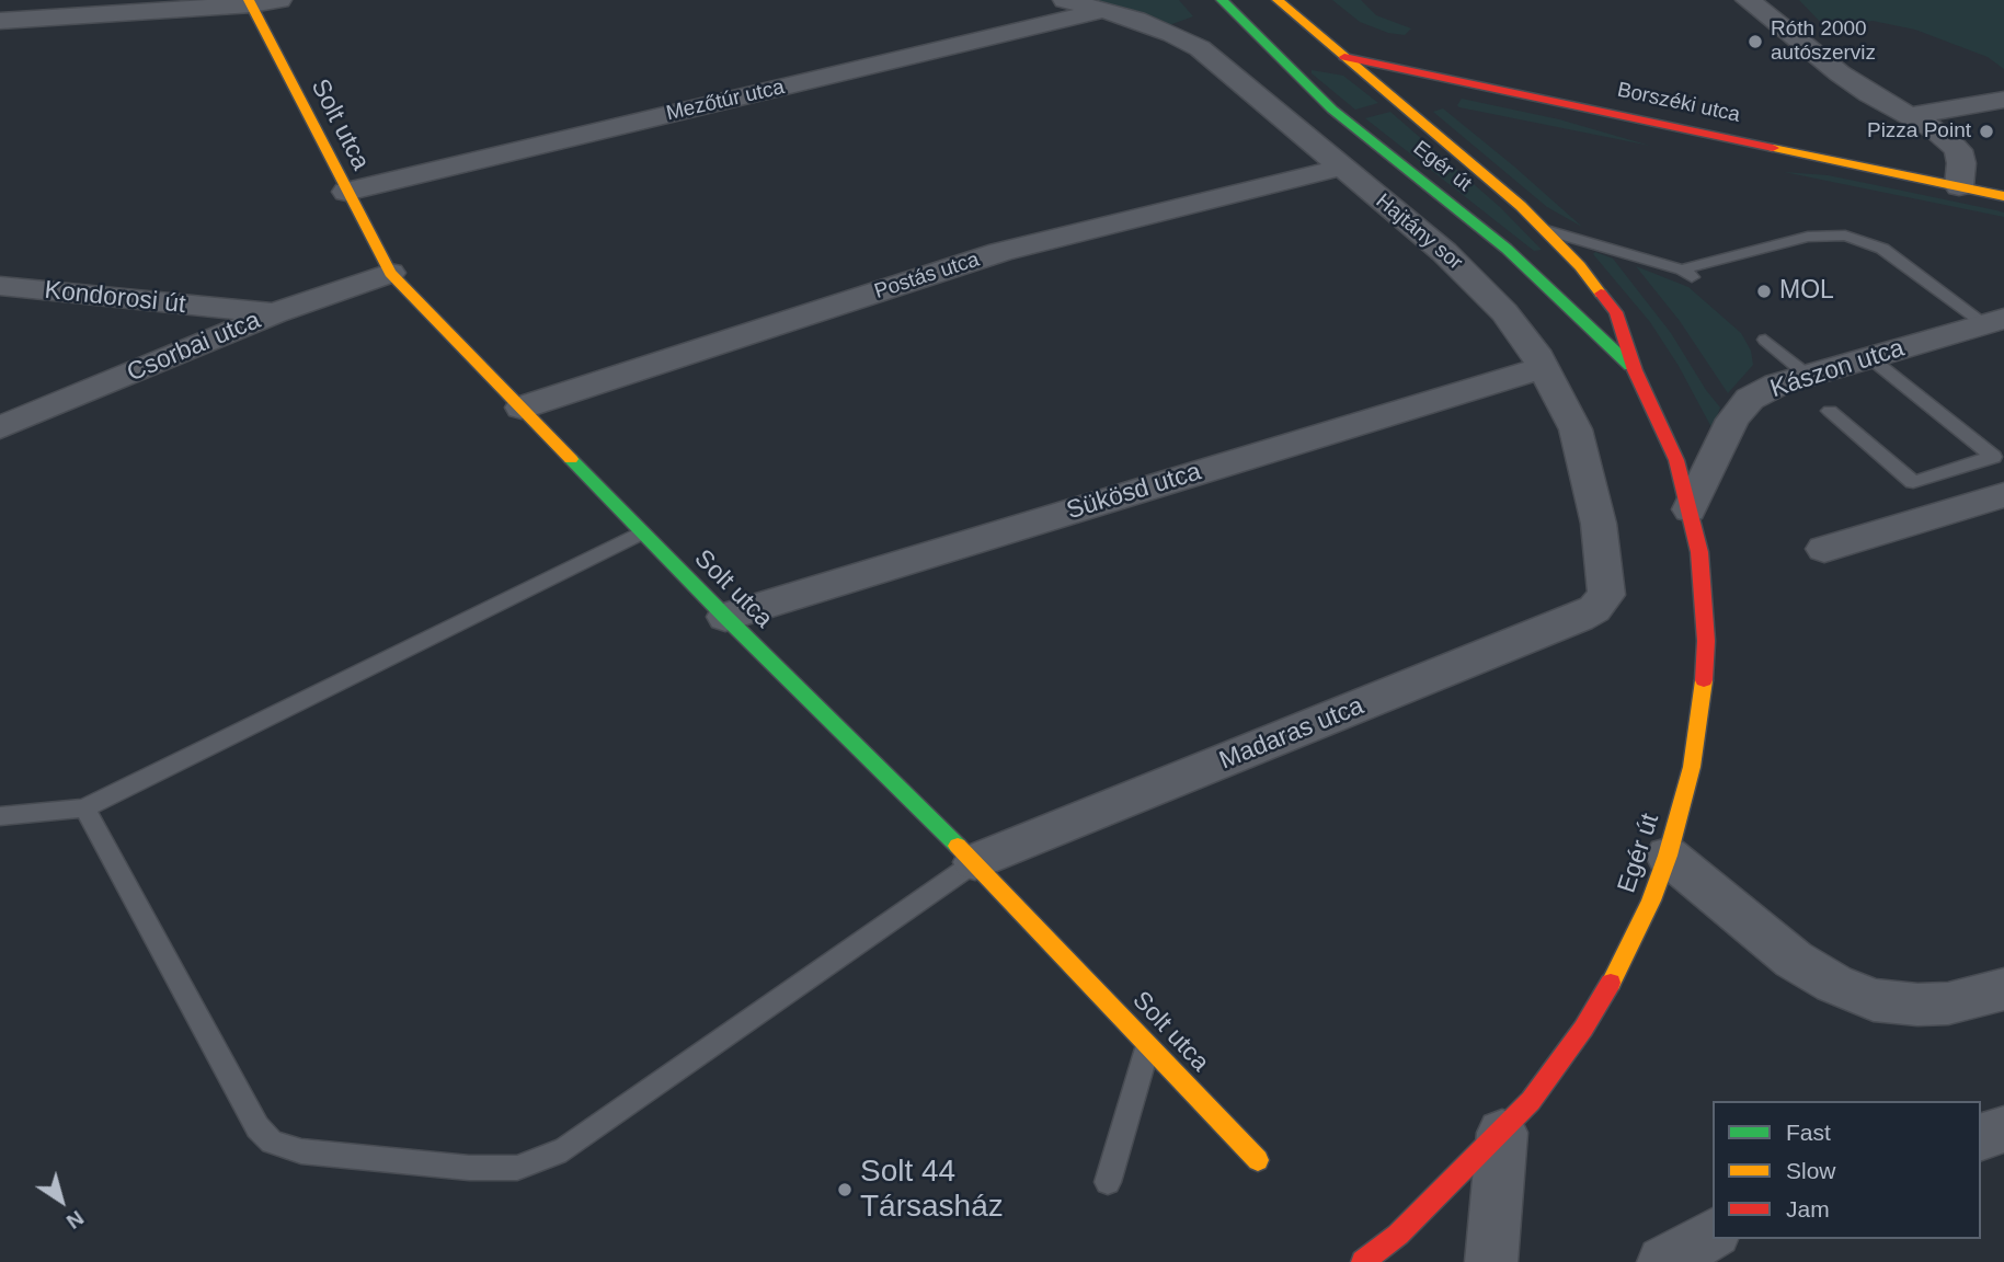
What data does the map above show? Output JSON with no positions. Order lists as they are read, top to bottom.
{
  "streets": {
    "main road": ["Borszéki utca", "Solt utca", "Egér út"],
    "street": [
      "Mezőtúr utca",
      "Hajtány sor",
      "Postás utca",
      "Kondorosi út",
      "Csorbai utca",
      "Kászon utca",
      "Sükösd utca",
      "Madaras utca"
    ]
  },
  "crossings": [
    ["Mezőtúr utca", "Solt utca"],
    ["Mezőtúr utca", "Hajtány sor"],
    ["Borszéki utca", "Egér út"],
    ["Solt utca", "Postás utca"],
    ["Solt utca", "Csorbai utca"],
    ["Solt utca", "Sükösd utca"],
    ["Solt utca", "Madaras utca"],
    ["Egér út", "Kászon utca"],
    ["Hajtány sor", "Postás utca"],
    ["Hajtány sor", "Sükösd utca"],
    ["Hajtány sor", "Madaras utca"],
    ["Kondorosi út", "Csorbai utca"]
  ],
  "places": [
    "Róth 2000 autószerviz",
    "Pizza Point",
    "MOL",
    "Solt 44 Társasház"
  ],
  "legend": ["Fast", "Slow", "Jam"],
  "north": "bottom right"
}
